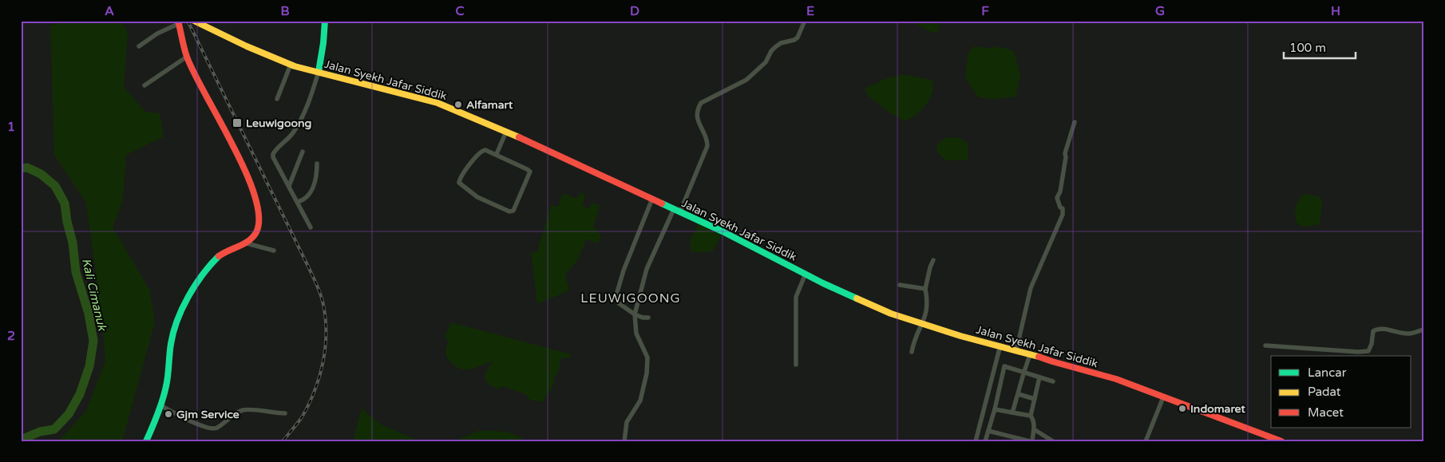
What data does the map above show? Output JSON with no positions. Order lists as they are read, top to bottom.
{
  "streets": {
    "main road": ["Jalan Syekh Jafar Siddik"]
  },
  "districts": ["LEUWIGOONG"],
  "water": ["Kali Cimanuk"],
  "places": {
    "other": ["Alfamart", "Indomaret", "Gjm Service"],
    "transit": ["Leuwigoong"]
  },
  "legend": ["Lancar", "Padat", "Macet"],
  "scale_bar": "100 m",
  "grid": {
    "columns": [
      "A",
      "B",
      "C",
      "D",
      "E",
      "F",
      "G",
      "H"
    ],
    "rows": ["1", "2"]
  }
}
